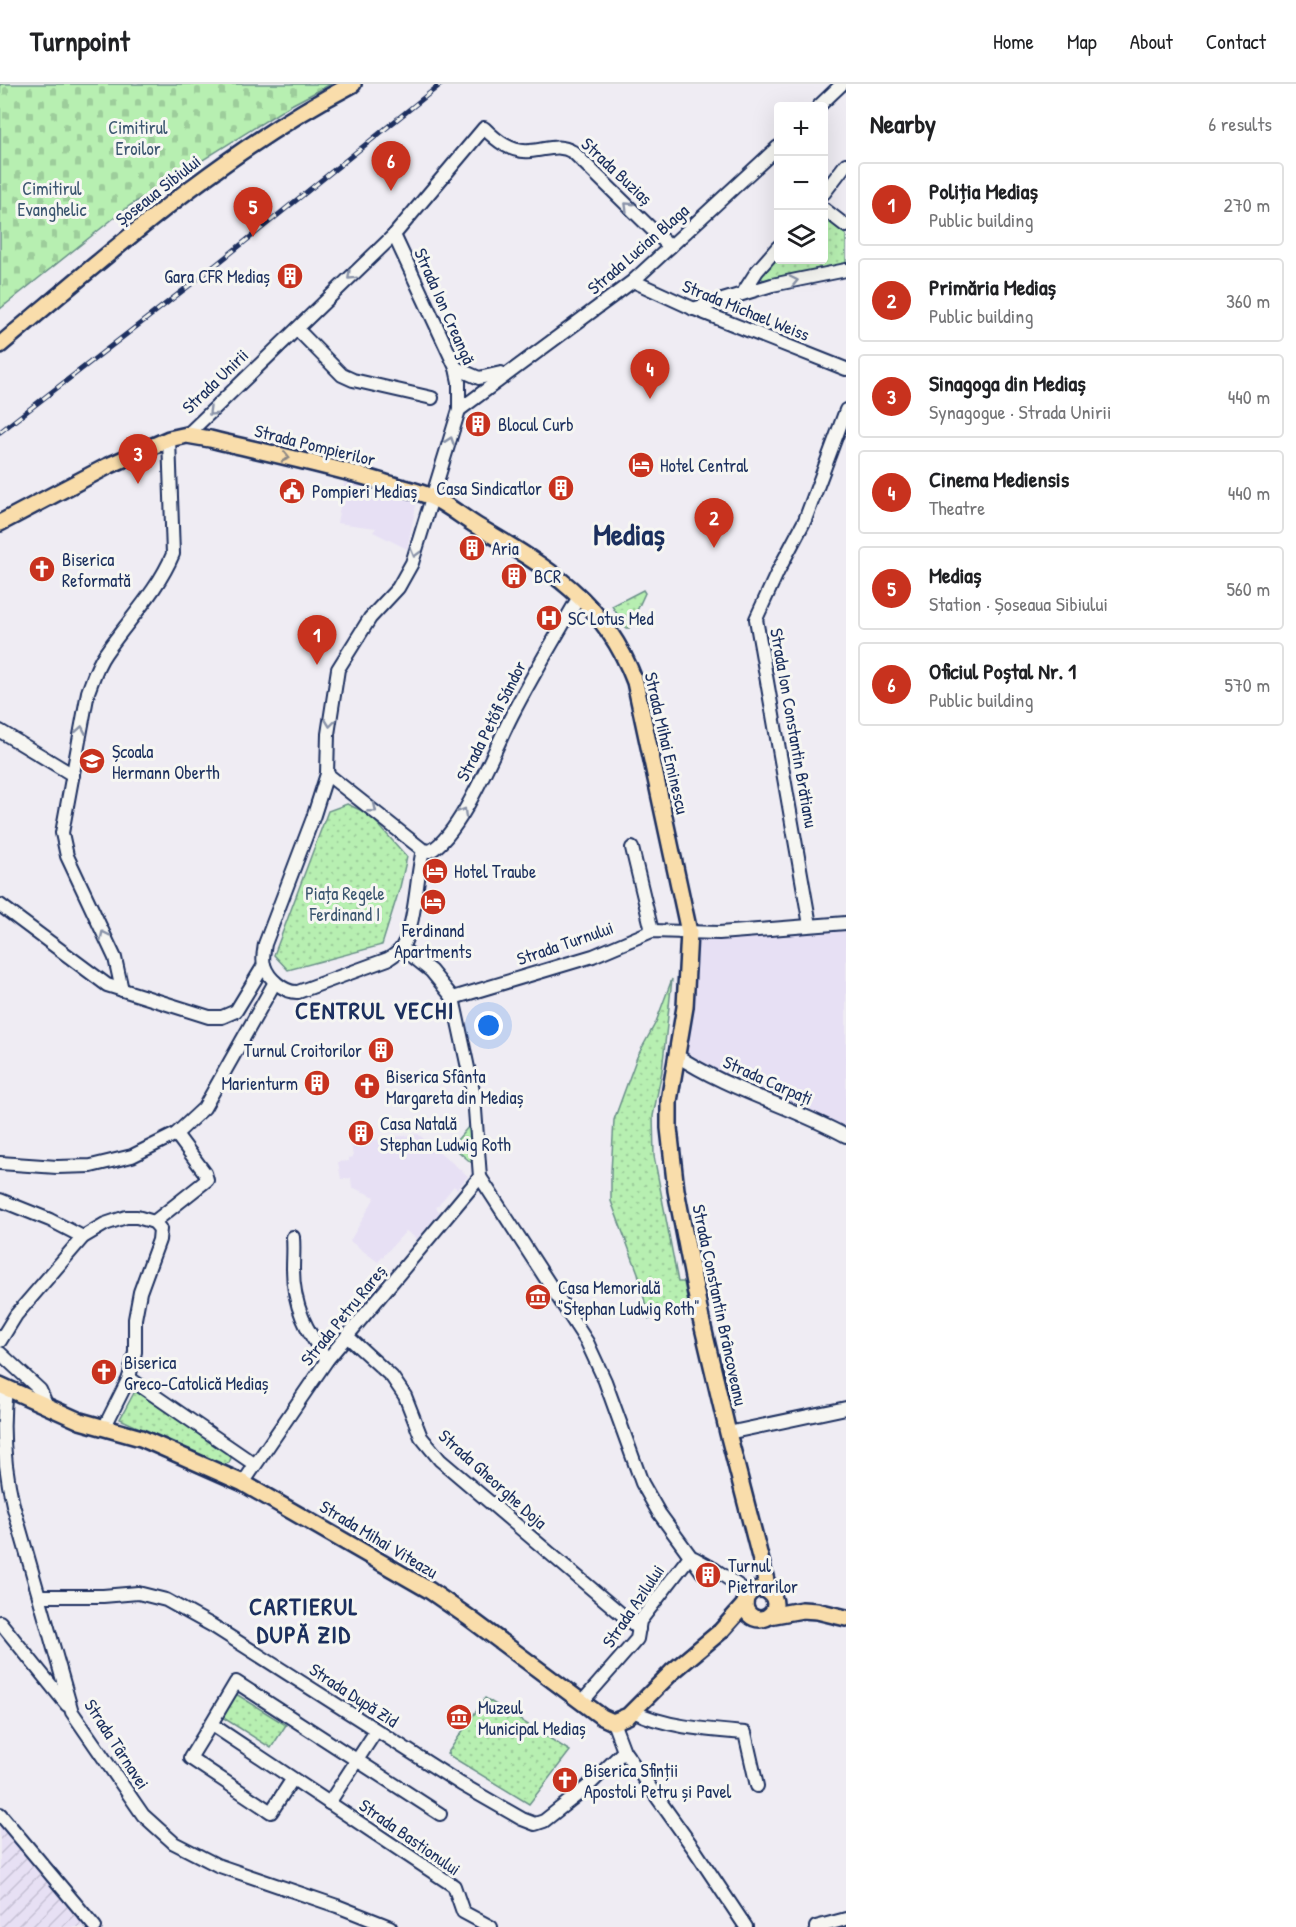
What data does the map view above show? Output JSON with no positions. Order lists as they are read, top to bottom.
{
  "streets": {
    "main road": [
      "Șoseaua Sibiului",
      "Strada Unirii",
      "Strada Pompierilor",
      "Strada Mihai Eminescu",
      "Strada Constantin Brâncoveanu",
      "Strada Mihai Viteazu"
    ],
    "street": [
      "Strada Buziaș",
      "Strada Lucian Blaga",
      "Strada Ion Creangă",
      "Strada Michael Weiss",
      "Strada Petőfi Sándor",
      "Strada Ion Constantin Brătianu",
      "Strada Turnului",
      "Strada Carpați",
      "Strada Petru Rareș",
      "Strada Gheorghe Doja",
      "Strada Azilului",
      "Strada După Zid",
      "Strada Târnavei",
      "Strada Bastionului"
    ]
  },
  "crossings": [
    ["Strada Buziaș", "Strada Lucian Blaga"],
    ["Strada Buziaș", "Strada Ion Creangă"],
    ["Strada Buziaș", "Strada Unirii"],
    ["Strada Lucian Blaga", "Strada Ion Creangă"],
    ["Strada Lucian Blaga", "Strada Michael Weiss"],
    ["Strada Ion Creangă", "Strada Unirii"],
    ["Strada Ion Creangă", "Strada Pompierilor"],
    ["Strada Ion Creangă", "Strada Mihai Eminescu"],
    ["Strada Unirii", "Strada Pompierilor"],
    ["Strada Pompierilor", "Strada Mihai Eminescu"],
    ["Strada Petőfi Sándor", "Strada Mihai Eminescu"],
    ["Strada Ion Constantin Brătianu", "Strada Turnului"],
    ["Strada Mihai Eminescu", "Strada Turnului"],
    ["Strada Mihai Eminescu", "Strada Carpați"],
    ["Strada Mihai Eminescu", "Strada Constantin Brâncoveanu"],
    ["Strada Carpați", "Strada Constantin Brâncoveanu"],
    ["Strada Petru Rareș", "Strada Gheorghe Doja"],
    ["Strada Petru Rareș", "Strada Mihai Viteazu"],
    ["Strada Gheorghe Doja", "Strada Azilului"],
    ["Strada Mihai Viteazu", "Strada Azilului"],
    ["Strada Mihai Viteazu", "Strada Târnavei"],
    ["Strada După Zid", "Strada Târnavei"]
  ],
  "one_way": ["Strada Unirii", "Strada Pompierilor", "Strada Petőfi Sándor"],
  "districts": ["Mediaș", "CENTRUL VECHI", "CARTIERUL DUPĂ ZID"],
  "parks": ["Cimitirul Eroilor", "Cimitirul Evanghelic", "Piața Regele Ferdinand I"],
  "places": {
    "building": [
      "Gara CFR Mediaș",
      "Blocul Curb",
      "Casa Sindicatlor",
      "Aria",
      "BCR",
      "Turnul Croitorilor",
      "Marienturm",
      "Casa Natală Stephan Ludwig Roth",
      "Turnul Pietrarilor"
    ],
    "hotel": ["Hotel Central", "Hotel Traube", "Ferdinand Apartments"],
    "public building": ["Pompieri Mediaș"],
    "church": [
      "Biserica Reformată",
      "Biserica Sfânta Margareta din Mediaș",
      "Biserica Greco-Catolică Mediaș",
      "Biserica Sfinții Apostoli Petru și Pavel"
    ],
    "hospital": ["SC Lotus Med"],
    "school or university": ["Școala Hermann Oberth"],
    "museum": ["Casa Memorială \"Stephan Ludwig Roth\"", "Muzeul Municipal Mediaș"]
  },
  "page": {
    "header": "Turnpoint",
    "nav": [
      "Home",
      "Map",
      "About",
      "Contact"
    ],
    "heading": ["Nearby", "6 results"],
    "map_buttons": ["+", "−"],
    "pins": [
      "6",
      "5",
      "4",
      "3",
      "2",
      "1"
    ],
    "list": [
      {
        "mark": "1",
        "name": "Poliția Mediaș",
        "note": "Public building",
        "value": "270 m"
      },
      {
        "mark": "2",
        "name": "Primăria Mediaș",
        "note": "Public building",
        "value": "360 m"
      },
      {
        "mark": "3",
        "name": "Sinagoga din Mediaș",
        "note": "Synagogue · Strada Unirii",
        "value": "440 m"
      },
      {
        "mark": "4",
        "name": "Cinema Mediensis",
        "note": "Theatre",
        "value": "440 m"
      },
      {
        "mark": "5",
        "name": "Mediaș",
        "note": "Station · Șoseaua Sibiului",
        "value": "560 m"
      },
      {
        "mark": "6",
        "name": "Oficiul Poștal Nr. 1",
        "note": "Public building",
        "value": "570 m"
      }
    ]
  }
}
